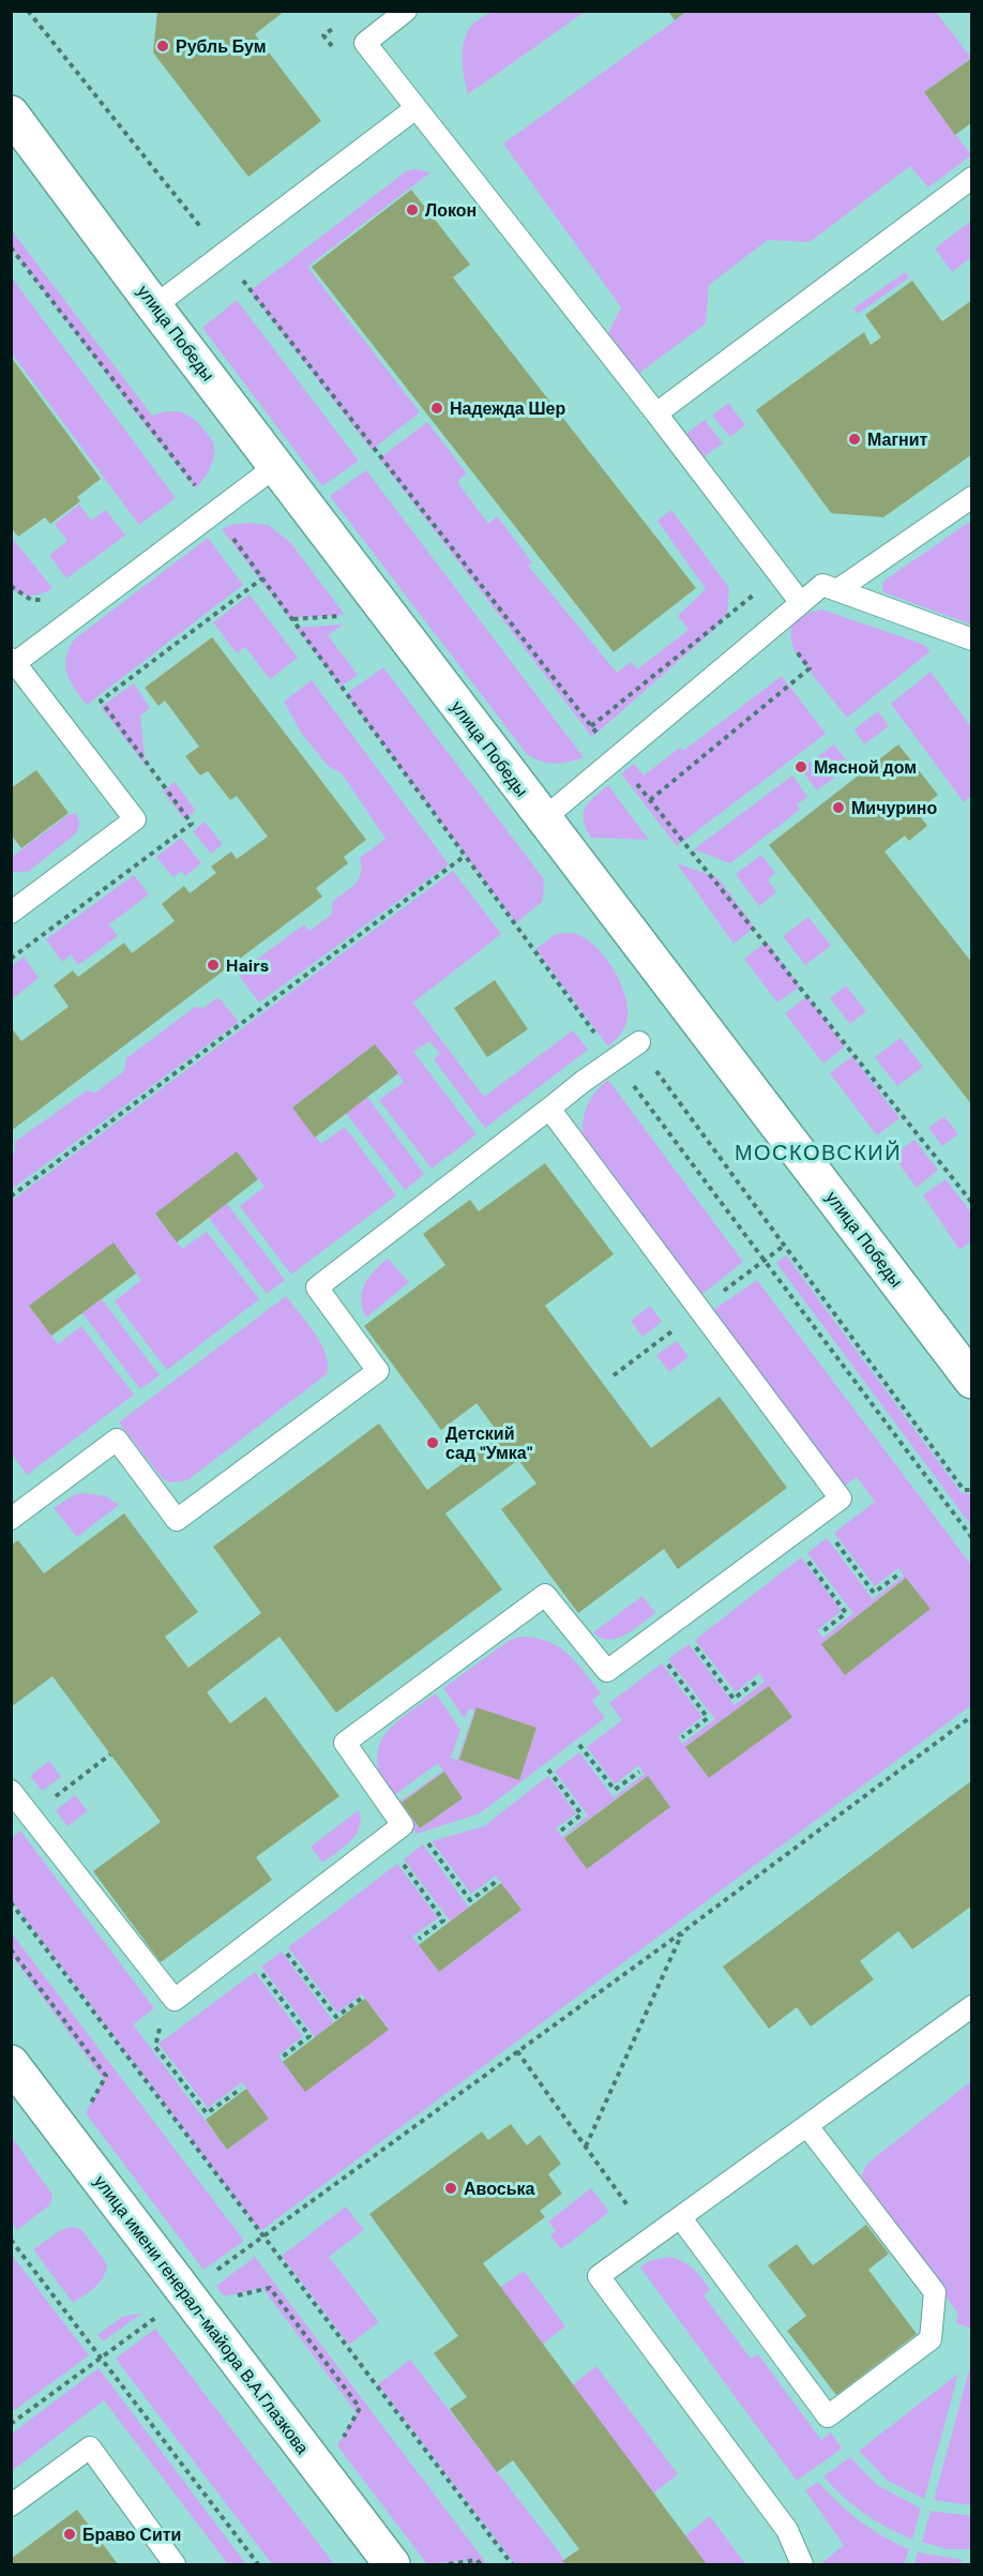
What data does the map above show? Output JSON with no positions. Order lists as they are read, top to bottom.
{
  "streets": {
    "street": ["улица Победы", "улица имени генерал-майора В.А.Глазкова"]
  },
  "districts": ["МОСКОВСКИЙ"],
  "places": [
    "Рубль Бум",
    "Локон",
    "Надежда Шер",
    "Магнит",
    "Мясной дом",
    "Мичурино",
    "Hairs",
    "Детский сад \"Умка\"",
    "Авоська",
    "Браво Сити"
  ]
}
